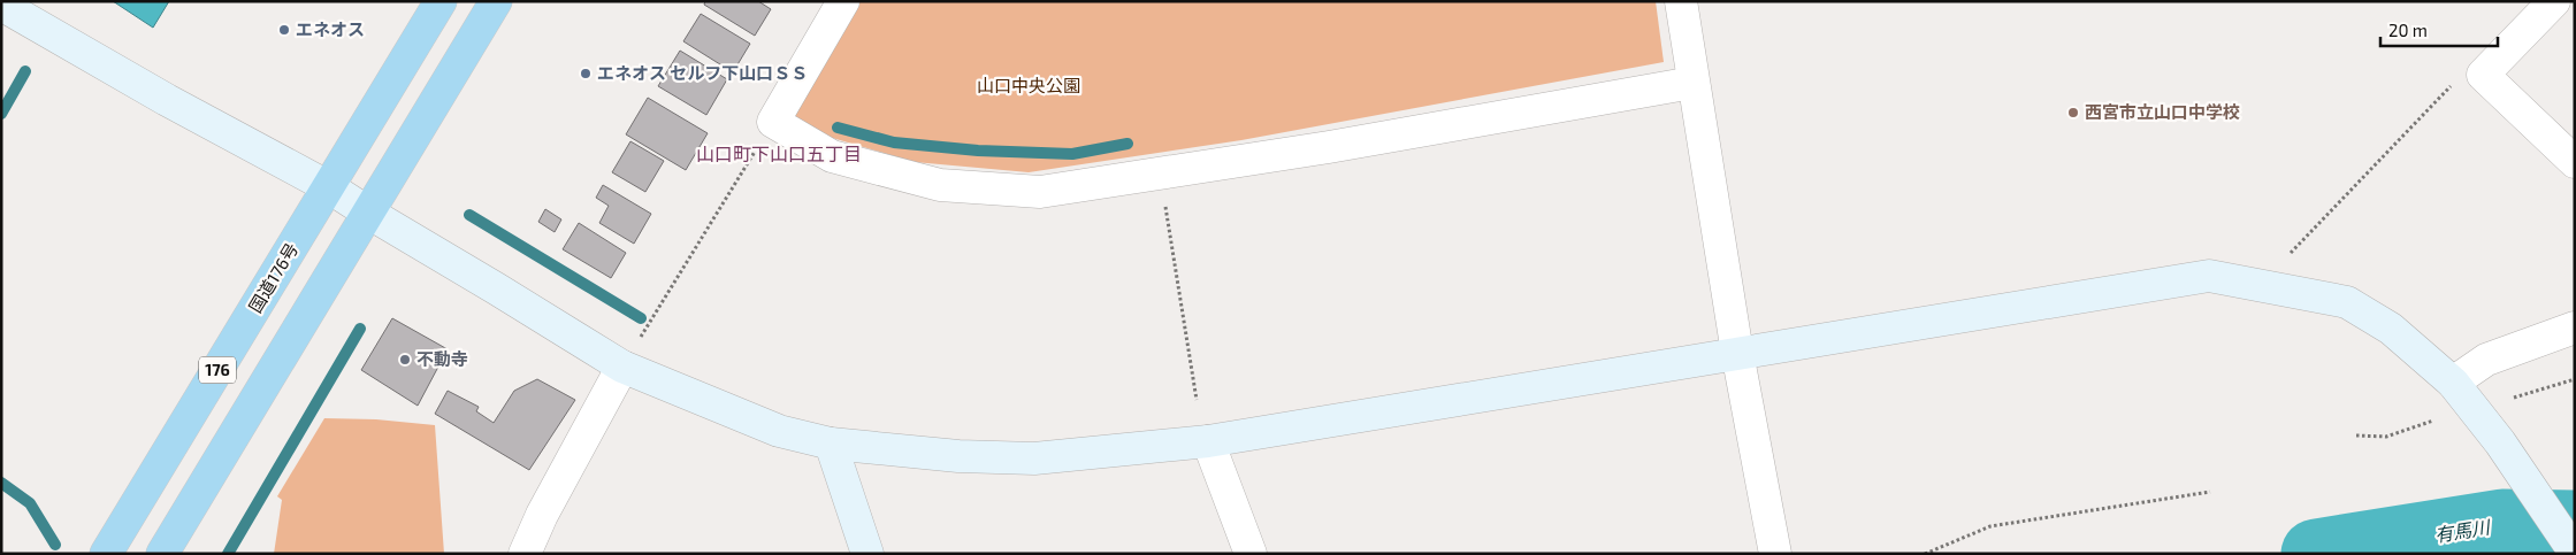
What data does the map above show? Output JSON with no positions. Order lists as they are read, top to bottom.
{
  "streets": {
    "highway": ["国道176号", "176"]
  },
  "districts": ["山口町下山口五丁目"],
  "water": ["有馬川"],
  "parks": ["山口中央公園"],
  "places": [
    "エネオス",
    "エネオス セルフ下山口ＳＳ",
    "西宮市立山口中学校",
    "不動寺"
  ],
  "scale_bar": "20 m"
}
